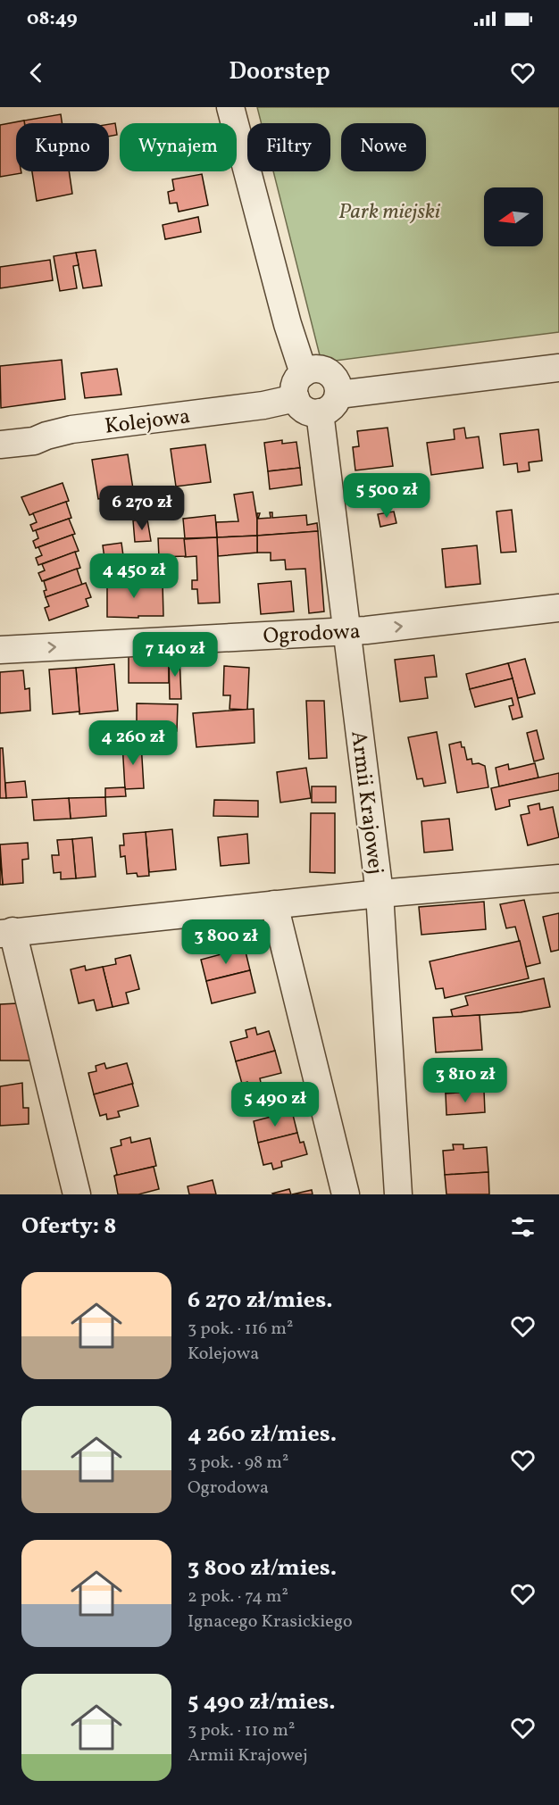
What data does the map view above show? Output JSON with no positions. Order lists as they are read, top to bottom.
{
  "streets": {
    "street": ["Kolejowa", "Ogrodowa", "Armii Krajowej"]
  },
  "crossings": [
    ["Kolejowa", "Armii Krajowej"],
    ["Ogrodowa", "Armii Krajowej"]
  ],
  "parks": ["Park miejski"],
  "north": "left",
  "page": {
    "status": "08:49",
    "header": "Doorstep",
    "chip": [
      "Kupno",
      "Wynajem",
      "Filtry",
      "Nowe"
    ],
    "price": [
      "5 500 zł",
      "6 270 zł",
      "4 450 zł",
      "7 140 zł",
      "4 260 zł",
      "3 800 zł",
      "3 810 zł",
      "5 490 zł"
    ],
    "heading": "Oferty: 8",
    "list": [
      {
        "name": "6 270 zł/mies.",
        "note": "3 pok. · 116 m² · Kolejowa"
      },
      {
        "name": "4 260 zł/mies.",
        "note": "3 pok. · 98 m² · Ogrodowa"
      },
      {
        "name": "3 800 zł/mies.",
        "note": "2 pok. · 74 m² · Ignacego Krasickiego"
      },
      {
        "name": "5 490 zł/mies.",
        "note": "3 pok. · 110 m² · Armii Krajowej"
      }
    ]
  }
}
